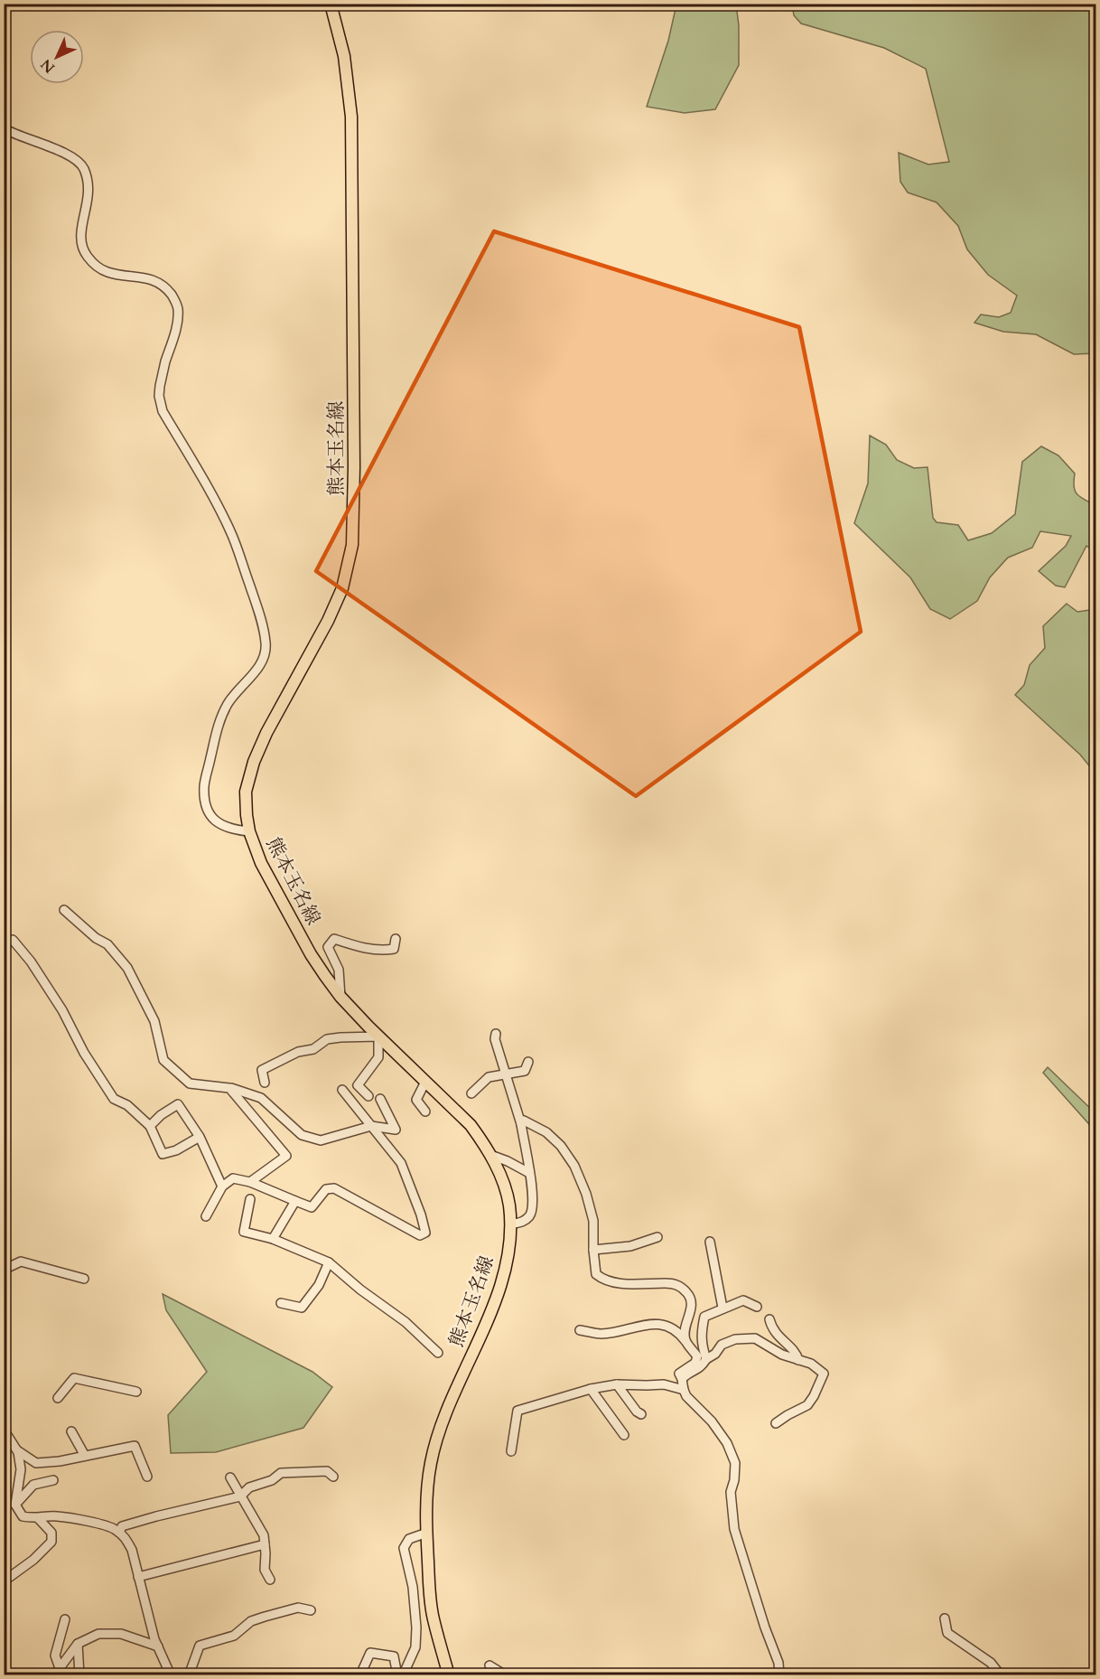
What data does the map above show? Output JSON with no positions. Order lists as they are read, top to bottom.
{
  "streets": {
    "main road": ["熊本玉名線"]
  },
  "north": "bottom left"
}
